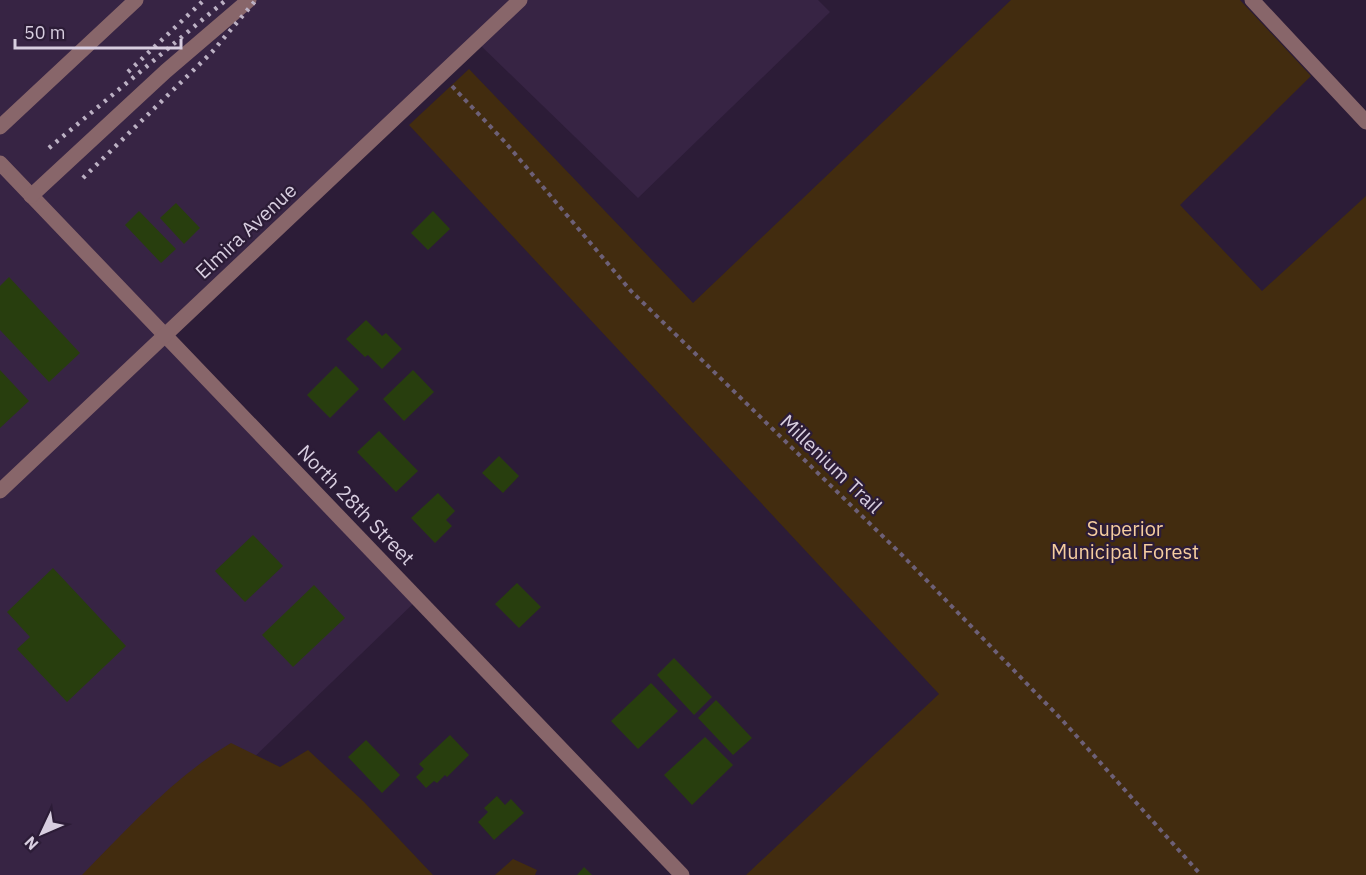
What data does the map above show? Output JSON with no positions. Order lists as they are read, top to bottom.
{
  "streets": {
    "street": ["Elmira Avenue", "North 28th Street"],
    "path": ["Millenium Trail"]
  },
  "crossings": [
    ["Elmira Avenue", "Millenium Trail"],
    ["Elmira Avenue", "North 28th Street"]
  ],
  "parks": ["Superior Municipal Forest"],
  "scale_bar": "50 m",
  "north": "bottom left"
}
